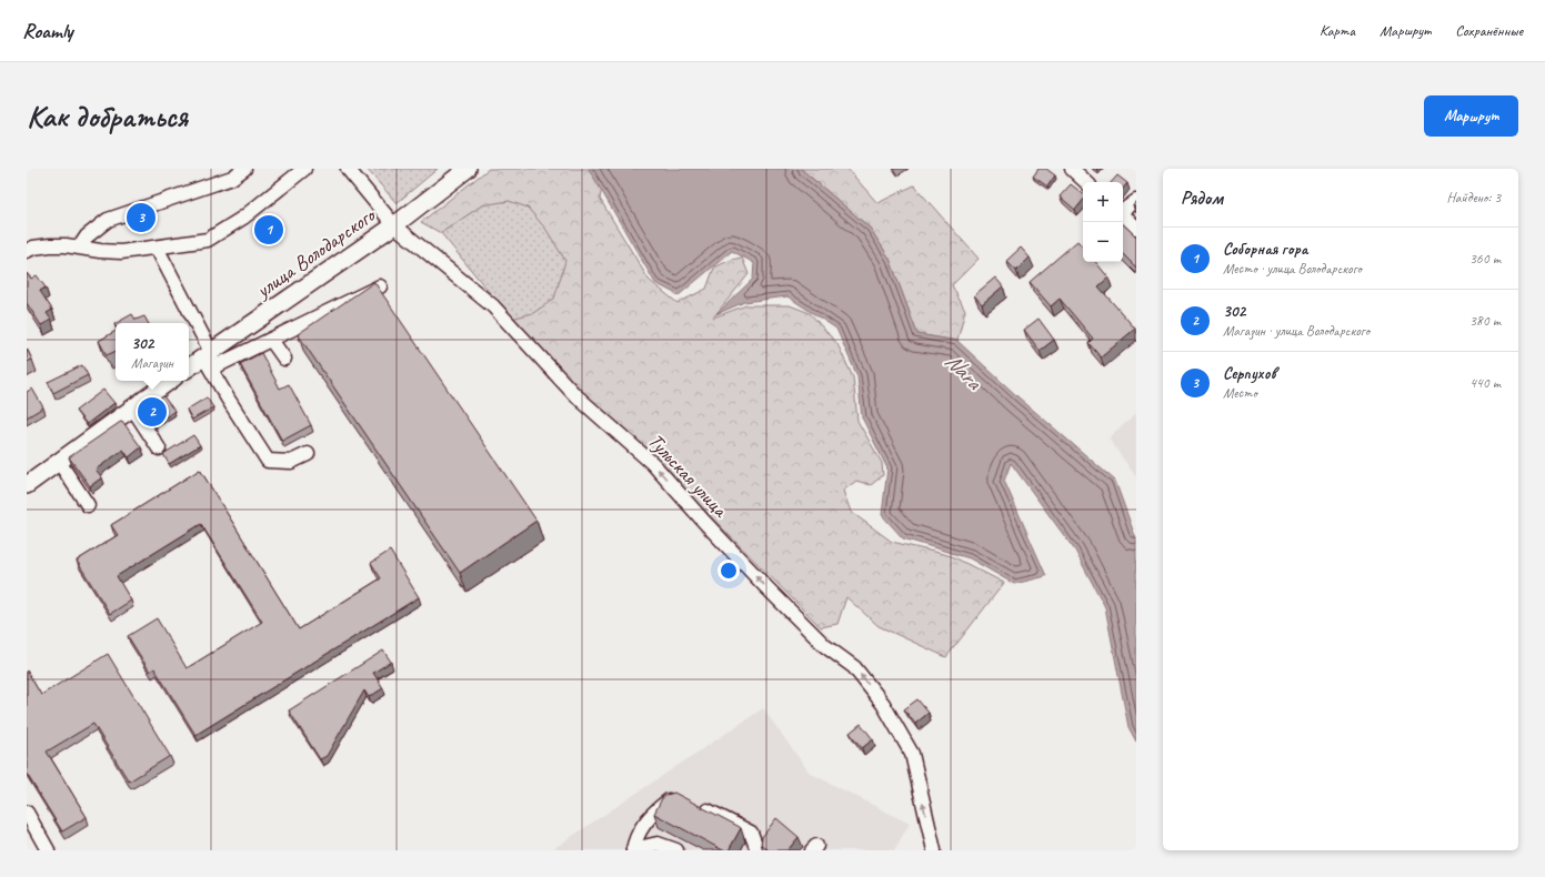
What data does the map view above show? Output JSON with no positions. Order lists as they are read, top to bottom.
{
  "streets": {
    "main road": ["улица Володарского"],
    "street": ["Тульская улица"]
  },
  "crossings": [
    ["улица Володарского", "Тульская улица"]
  ],
  "one_way": ["Тульская улица"],
  "water": ["Nara"],
  "page": {
    "header": "Roamly",
    "nav": ["Карта", "Маршрут", "Сохранённые"],
    "buttons": "Маршрут",
    "title": "Как добраться",
    "heading": ["Рядом", "Найдено: 3"],
    "map_buttons": ["+", "−"],
    "pins": ["3", "1", "2"],
    "list": [
      {
        "mark": "1",
        "name": "Соборная гора",
        "note": "Место · улица Володарского",
        "value": "360 m"
      },
      {
        "mark": "2",
        "name": "302",
        "note": "Магазин · улица Володарского",
        "value": "380 m"
      },
      {
        "mark": "3",
        "name": "Серпухов",
        "note": "Место",
        "value": "440 m"
      }
    ],
    "popup": ["302", "Магазин"]
  }
}
